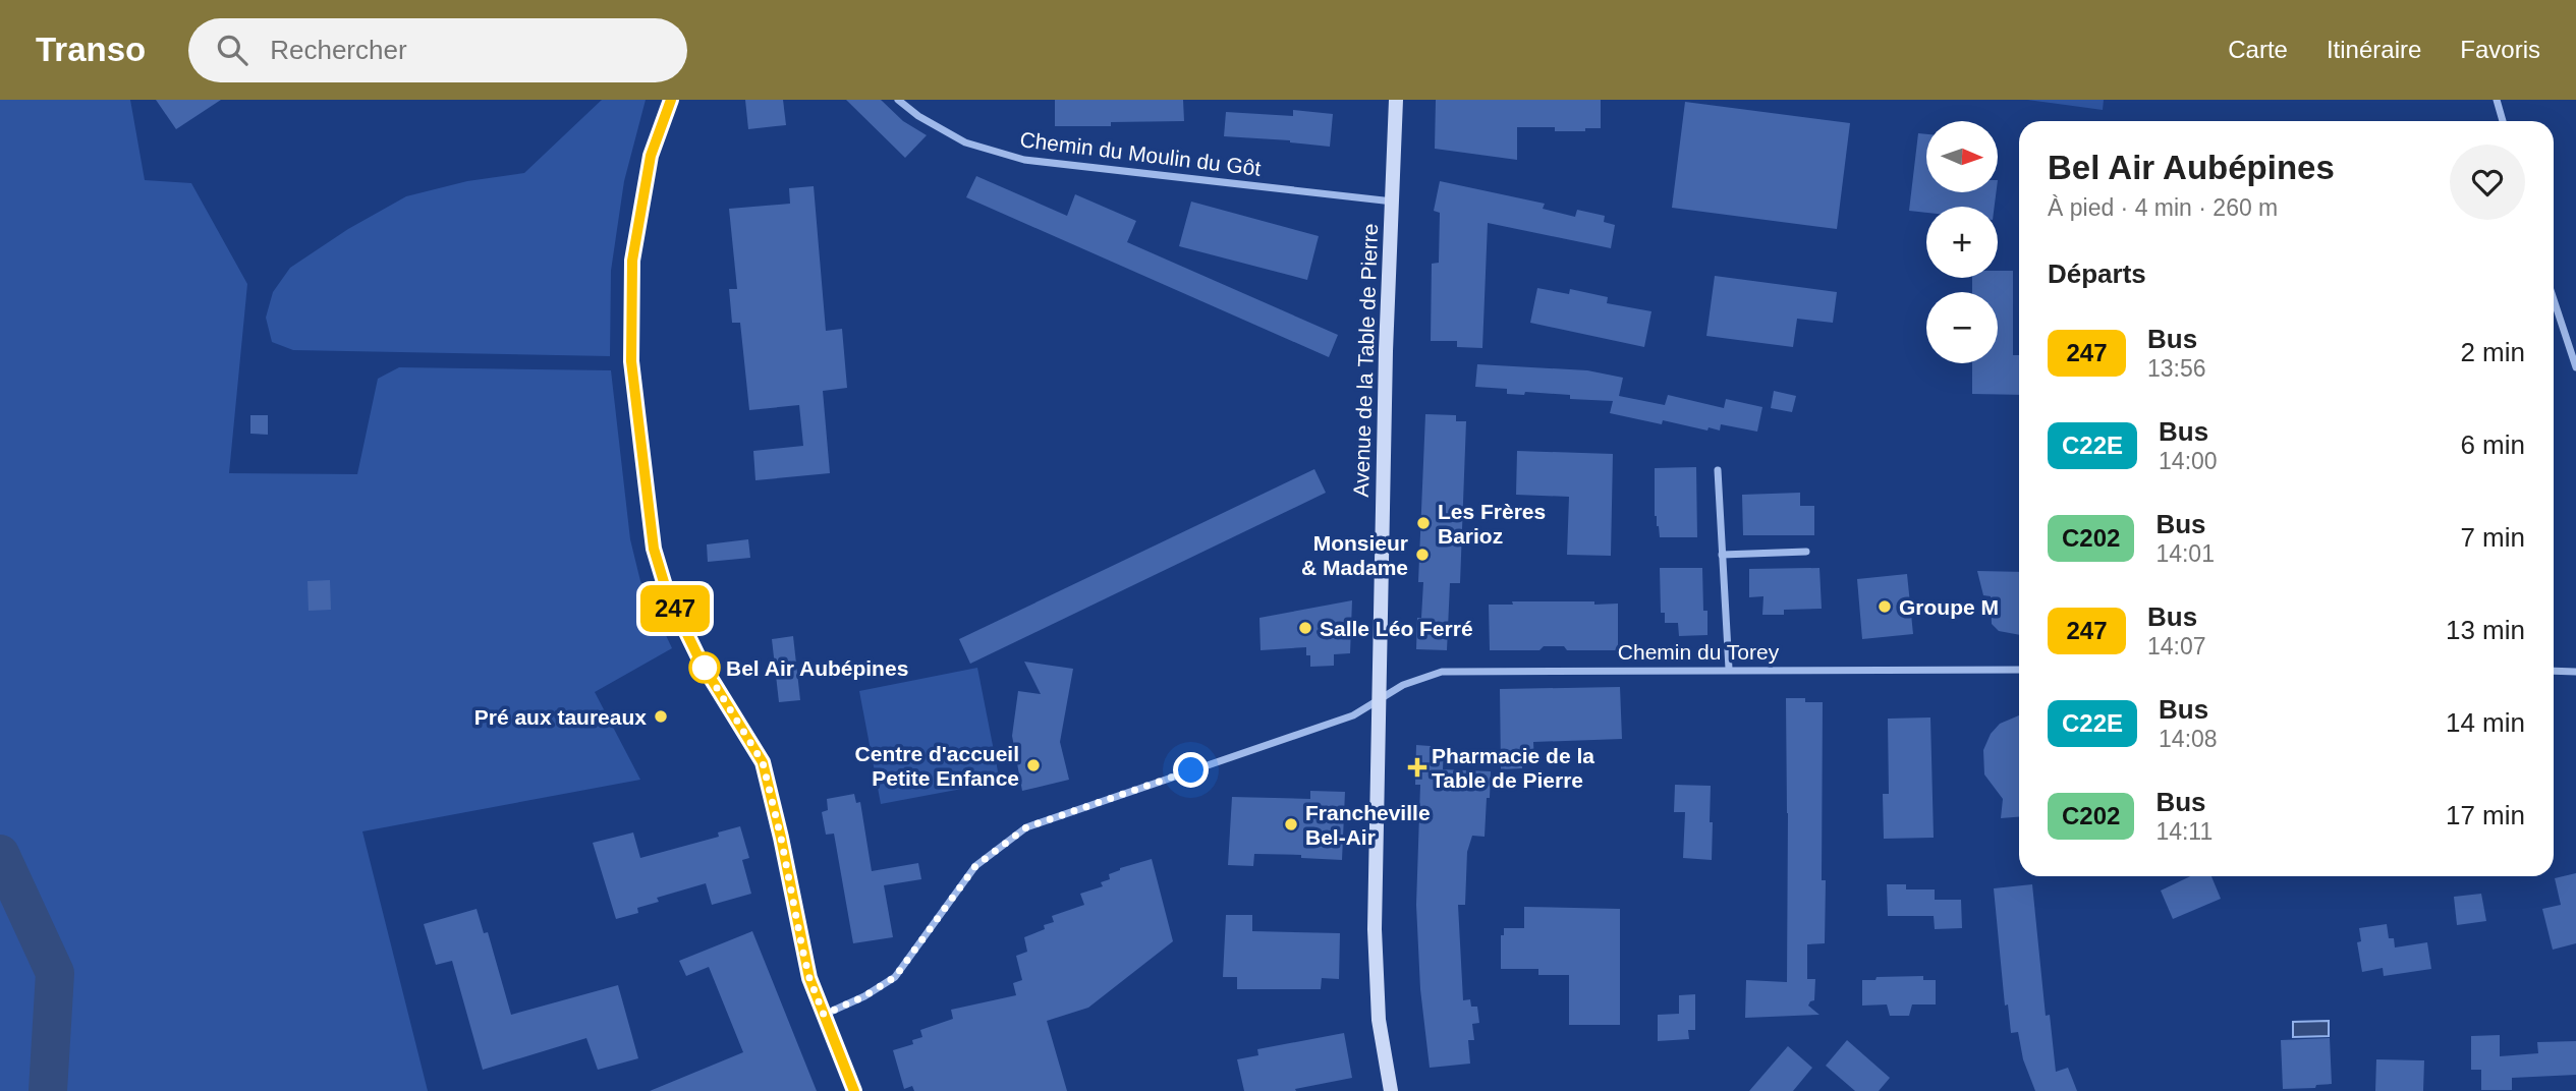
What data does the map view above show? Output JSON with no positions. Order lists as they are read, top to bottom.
{
  "streets": {
    "main road": ["Avenue de la Table de Pierre"],
    "street": ["Chemin du Moulin du Gôt", "Chemin du Torey"]
  },
  "crossings": [
    ["Chemin du Moulin du Gôt", "Avenue de la Table de Pierre"],
    ["Avenue de la Table de Pierre", "Chemin du Torey"]
  ],
  "places": {
    "other": [
      "Les Frères Barioz",
      "Monsieur & Madame",
      "Groupe M",
      "Salle Léo Ferré",
      "Bel Air Aubépines",
      "Pré aux taureaux",
      "Centre d'accueil Petite Enfance",
      "Francheville Bel-Air"
    ],
    "health": ["Pharmacie de la Table de Pierre"]
  },
  "lines": ["bus line 247"],
  "north": "right",
  "page": {
    "header": "Transo",
    "search": "Rechercher",
    "nav": ["Carte", "Itinéraire", "Favoris"],
    "on_map": "247",
    "map_buttons": ["+", "−"],
    "heading": [
      ["Bel Air Aubépines", "À pied · 4 min · 260 m"],
      "Départs"
    ],
    "list": [
      {
        "mark": "247",
        "name": "Bus",
        "note": "13:56",
        "value": "2 min"
      },
      {
        "mark": "C22E",
        "name": "Bus",
        "note": "14:00",
        "value": "6 min"
      },
      {
        "mark": "C202",
        "name": "Bus",
        "note": "14:01",
        "value": "7 min"
      },
      {
        "mark": "247",
        "name": "Bus",
        "note": "14:07",
        "value": "13 min"
      },
      {
        "mark": "C22E",
        "name": "Bus",
        "note": "14:08",
        "value": "14 min"
      },
      {
        "mark": "C202",
        "name": "Bus",
        "note": "14:11",
        "value": "17 min"
      }
    ]
  }
}
